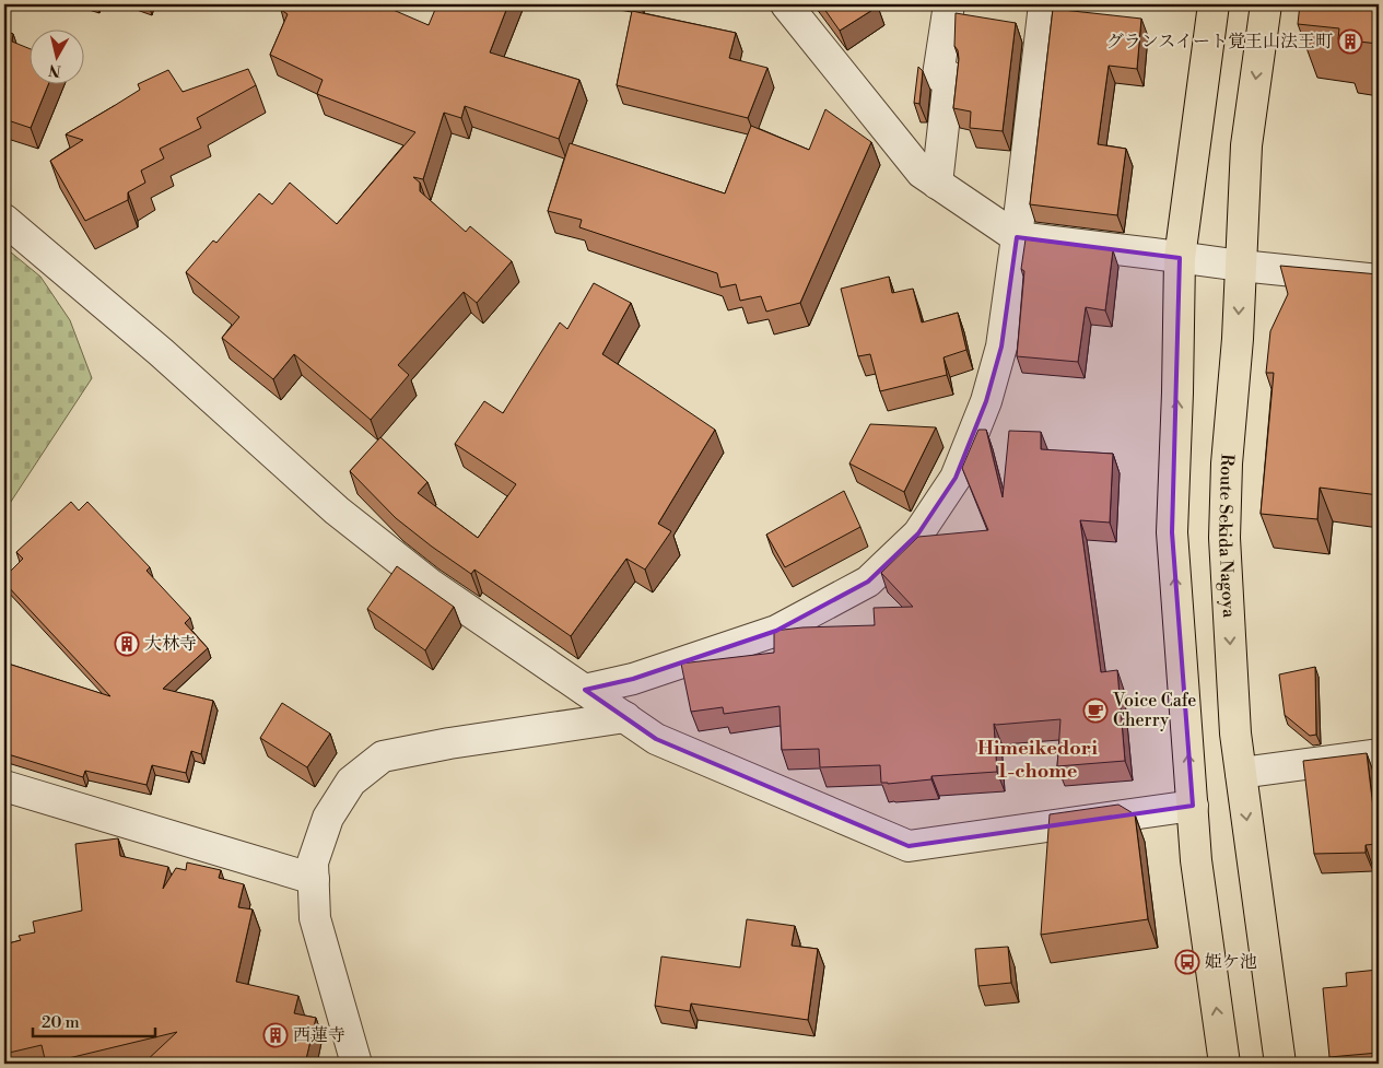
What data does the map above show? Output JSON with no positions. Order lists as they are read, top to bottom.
{
  "streets": {
    "main road": ["Route Sekida Nagoya"]
  },
  "districts": ["Himeikedori 1-chome"],
  "places": {
    "building": ["グランスイート覚王山法王町", "大林寺", "西蓮寺"],
    "cafe": ["Voice Cafe Cherry"],
    "bus stop": ["姫ケ池"]
  },
  "scale_bar": "20 m",
  "north": "bottom"
}
